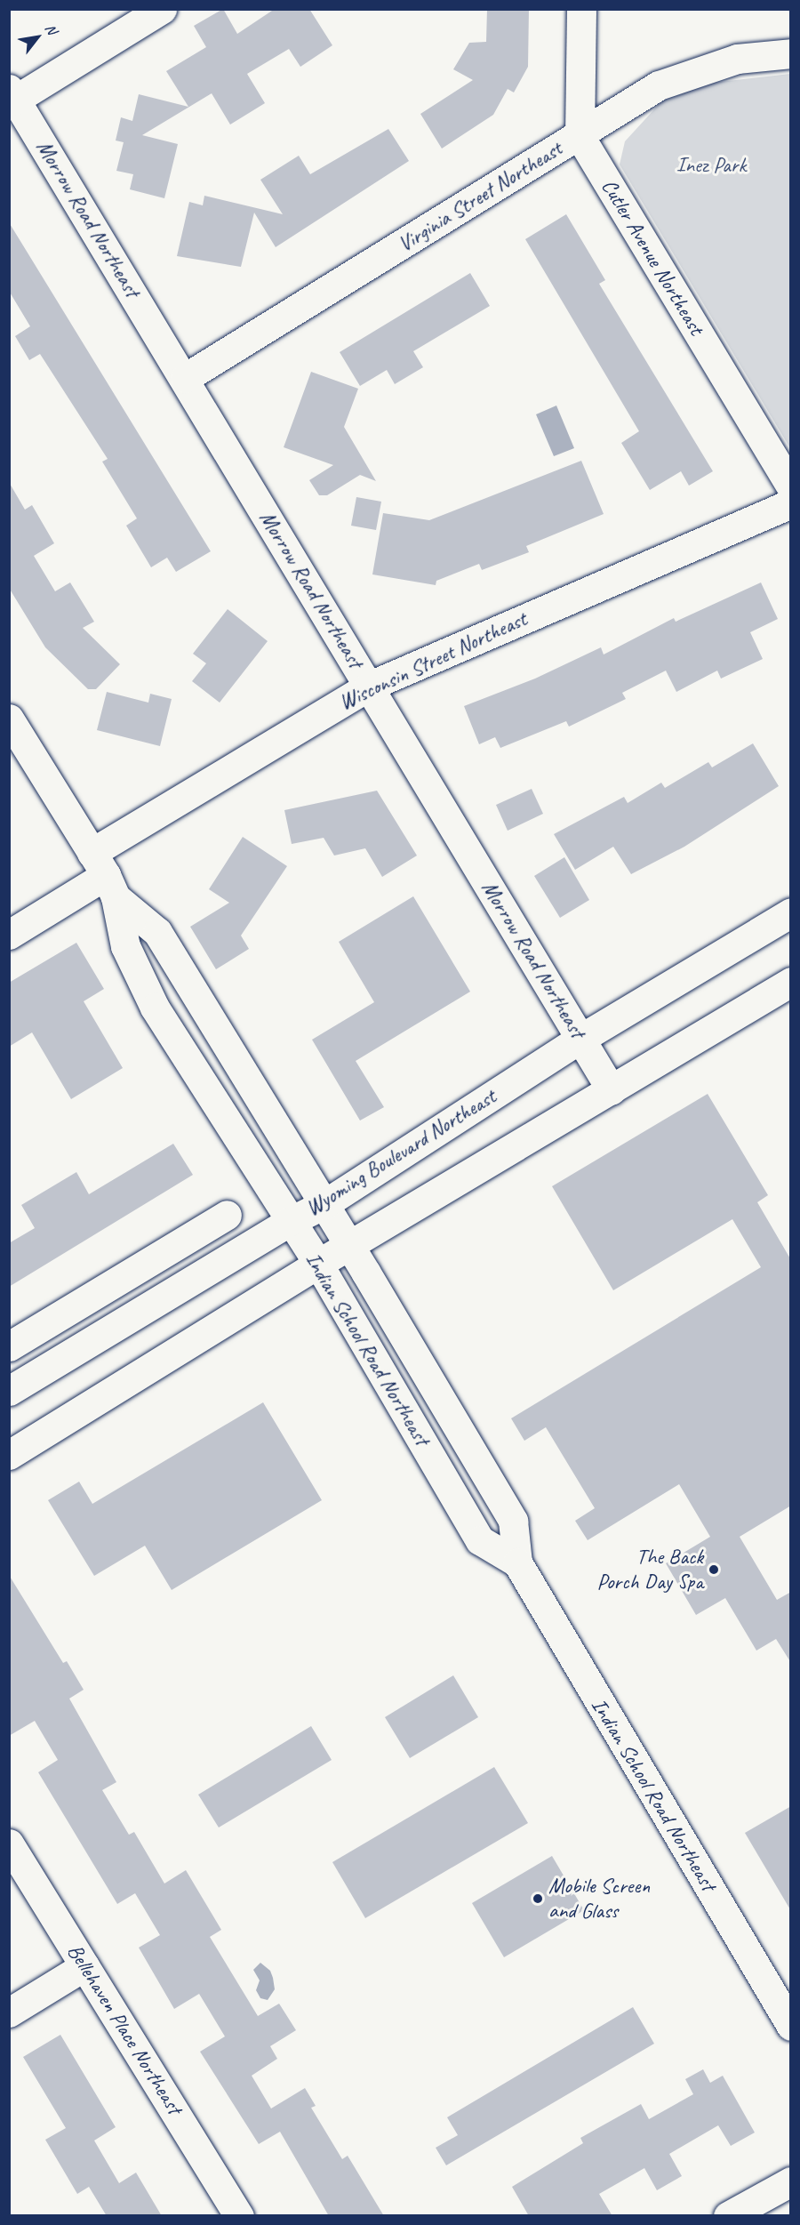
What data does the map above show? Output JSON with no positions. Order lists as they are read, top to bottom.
{
  "streets": {
    "street": [
      "Virginia Street Northeast",
      "Morrow Road Northeast",
      "Cutler Avenue Northeast",
      "Wisconsin Street Northeast",
      "Wyoming Boulevard Northeast",
      "Indian School Road Northeast",
      "Bellehaven Place Northeast"
    ]
  },
  "crossings": [
    ["Virginia Street Northeast", "Morrow Road Northeast"],
    ["Virginia Street Northeast", "Cutler Avenue Northeast"],
    ["Morrow Road Northeast", "Wisconsin Street Northeast"],
    ["Morrow Road Northeast", "Wyoming Boulevard Northeast"],
    ["Wisconsin Street Northeast", "Indian School Road Northeast"],
    ["Wyoming Boulevard Northeast", "Indian School Road Northeast"]
  ],
  "parks": ["Inez Park"],
  "places": ["The Back Porch Day Spa", "Mobile Screen and Glass"],
  "north": "top right"
}
